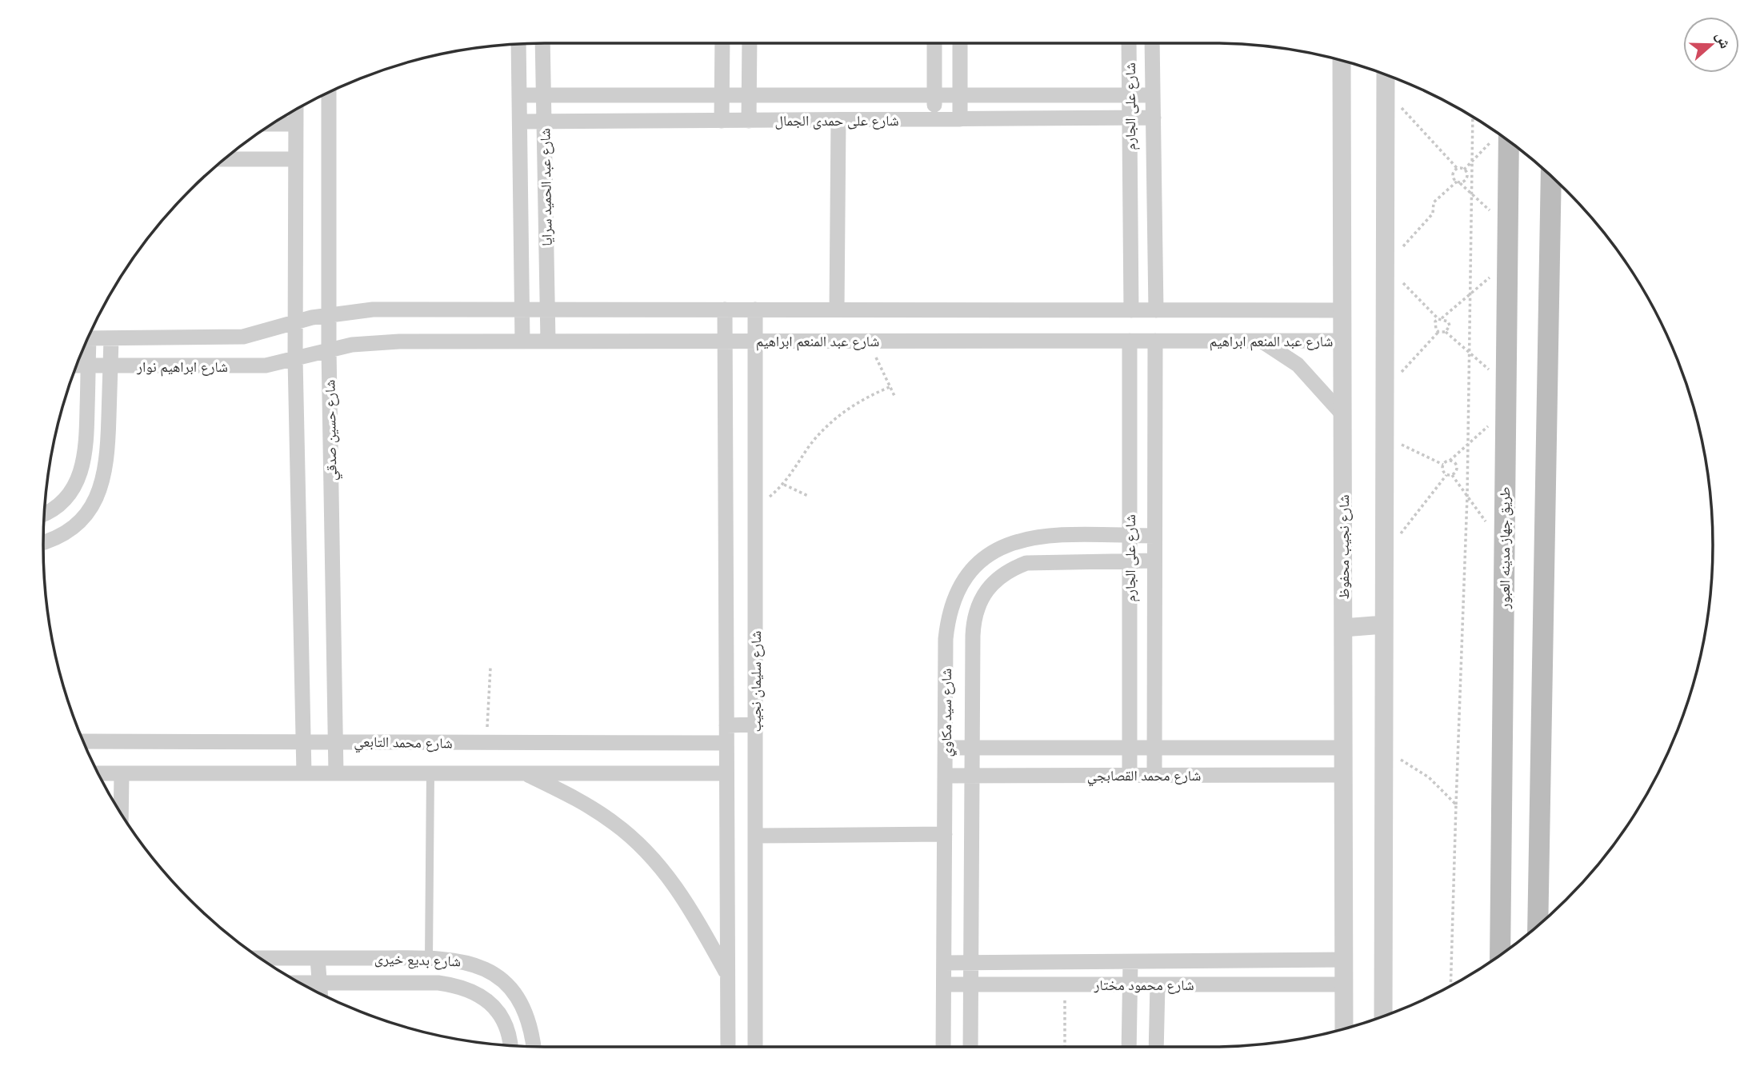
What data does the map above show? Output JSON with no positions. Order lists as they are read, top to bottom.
{
  "streets": {
    "main road": ["طريق جهاز مدينه العبور"],
    "street": [
      "شارع على الجارم",
      "شارع على حمدى الجمال",
      "شارع عبد الحميد سرايا",
      "شارع عبد المنعم ابراهيم",
      "شارع ابراهيم نوار",
      "شارع حسين صدقي",
      "شارع نجيب محفوظ",
      "شارع سليمان نجيب",
      "شارع سيد مكاوي",
      "شارع محمد التابعي",
      "شارع محمد القصابجي",
      "شارع بديع خيرى",
      "شارع محمود مختار"
    ]
  },
  "crossings": [
    ["شارع على الجارم", "شارع على حمدى الجمال"],
    ["شارع على الجارم", "شارع عبد المنعم ابراهيم"],
    ["شارع على الجارم", "شارع سيد مكاوي"],
    ["شارع على الجارم", "شارع محمد القصابجي"],
    ["شارع على حمدى الجمال", "شارع عبد الحميد سرايا"],
    ["شارع عبد الحميد سرايا", "شارع عبد المنعم ابراهيم"],
    ["شارع عبد المنعم ابراهيم", "شارع ابراهيم نوار"],
    ["شارع عبد المنعم ابراهيم", "شارع حسين صدقي"],
    ["شارع عبد المنعم ابراهيم", "شارع نجيب محفوظ"],
    ["شارع عبد المنعم ابراهيم", "شارع سليمان نجيب"],
    ["شارع حسين صدقي", "شارع محمد التابعي"],
    ["شارع نجيب محفوظ", "شارع محمد القصابجي"],
    ["شارع نجيب محفوظ", "شارع محمود مختار"],
    ["شارع سليمان نجيب", "شارع محمد التابعي"],
    ["شارع سيد مكاوي", "شارع محمد القصابجي"],
    ["شارع سيد مكاوي", "شارع محمود مختار"]
  ],
  "north": "right"
}
